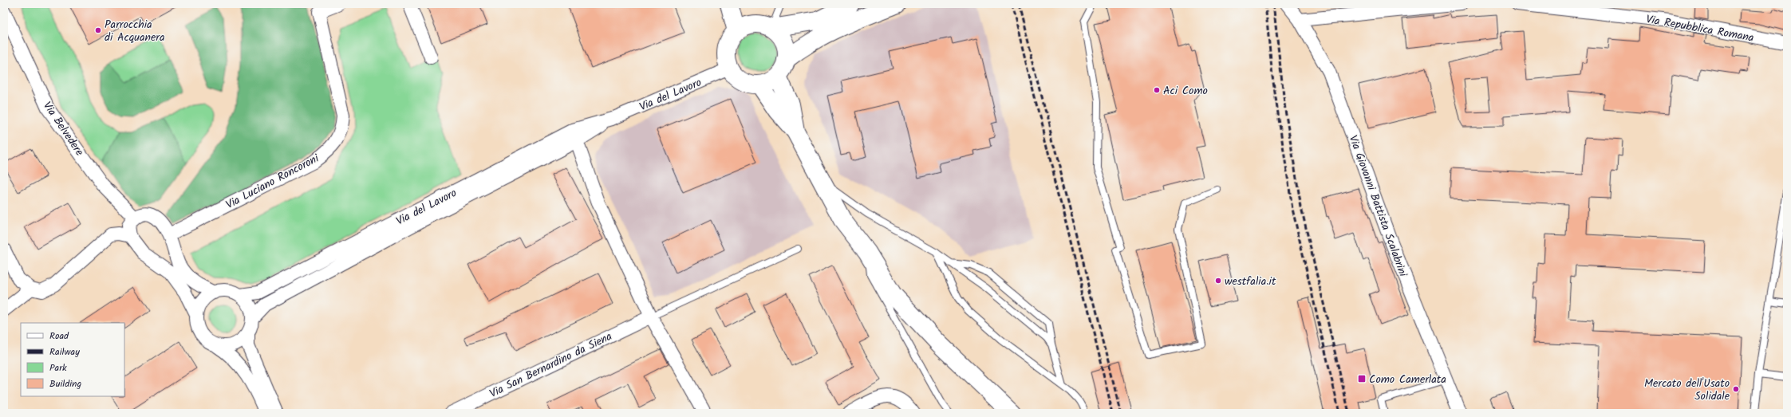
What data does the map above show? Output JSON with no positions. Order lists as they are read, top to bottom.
{
  "streets": {
    "street": [
      "Via Repubblica Romana",
      "Via del Lavoro",
      "Via Belvedere",
      "Via Luciano Roncoroni",
      "Via Giovanni Battista Scalabrini",
      "Via San Bernardino da Siena"
    ]
  },
  "crossings": [
    ["Via Belvedere", "Via Luciano Roncoroni"]
  ],
  "places": {
    "other": [
      "Parrocchia di Acquanera",
      "Aci Como",
      "westfalia.it",
      "Mercato dell'Usato Solidale"
    ],
    "transit": ["Como Camerlata"]
  },
  "legend": [
    "Road",
    "Railway",
    "Park",
    "Building"
  ]
}
